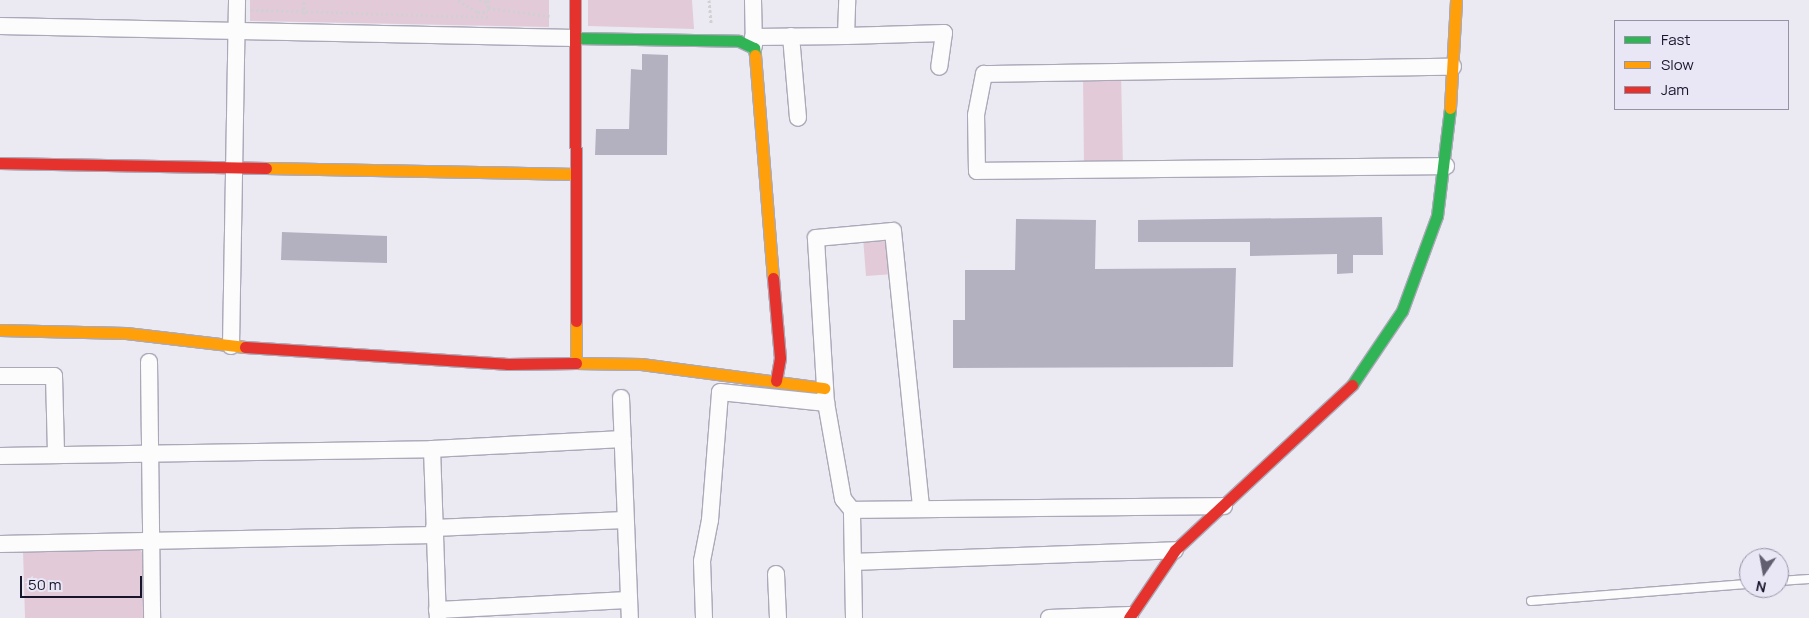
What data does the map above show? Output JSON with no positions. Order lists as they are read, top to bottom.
{
  "legend": ["Fast", "Slow", "Jam"],
  "scale_bar": "50 m",
  "north": "bottom"
}
